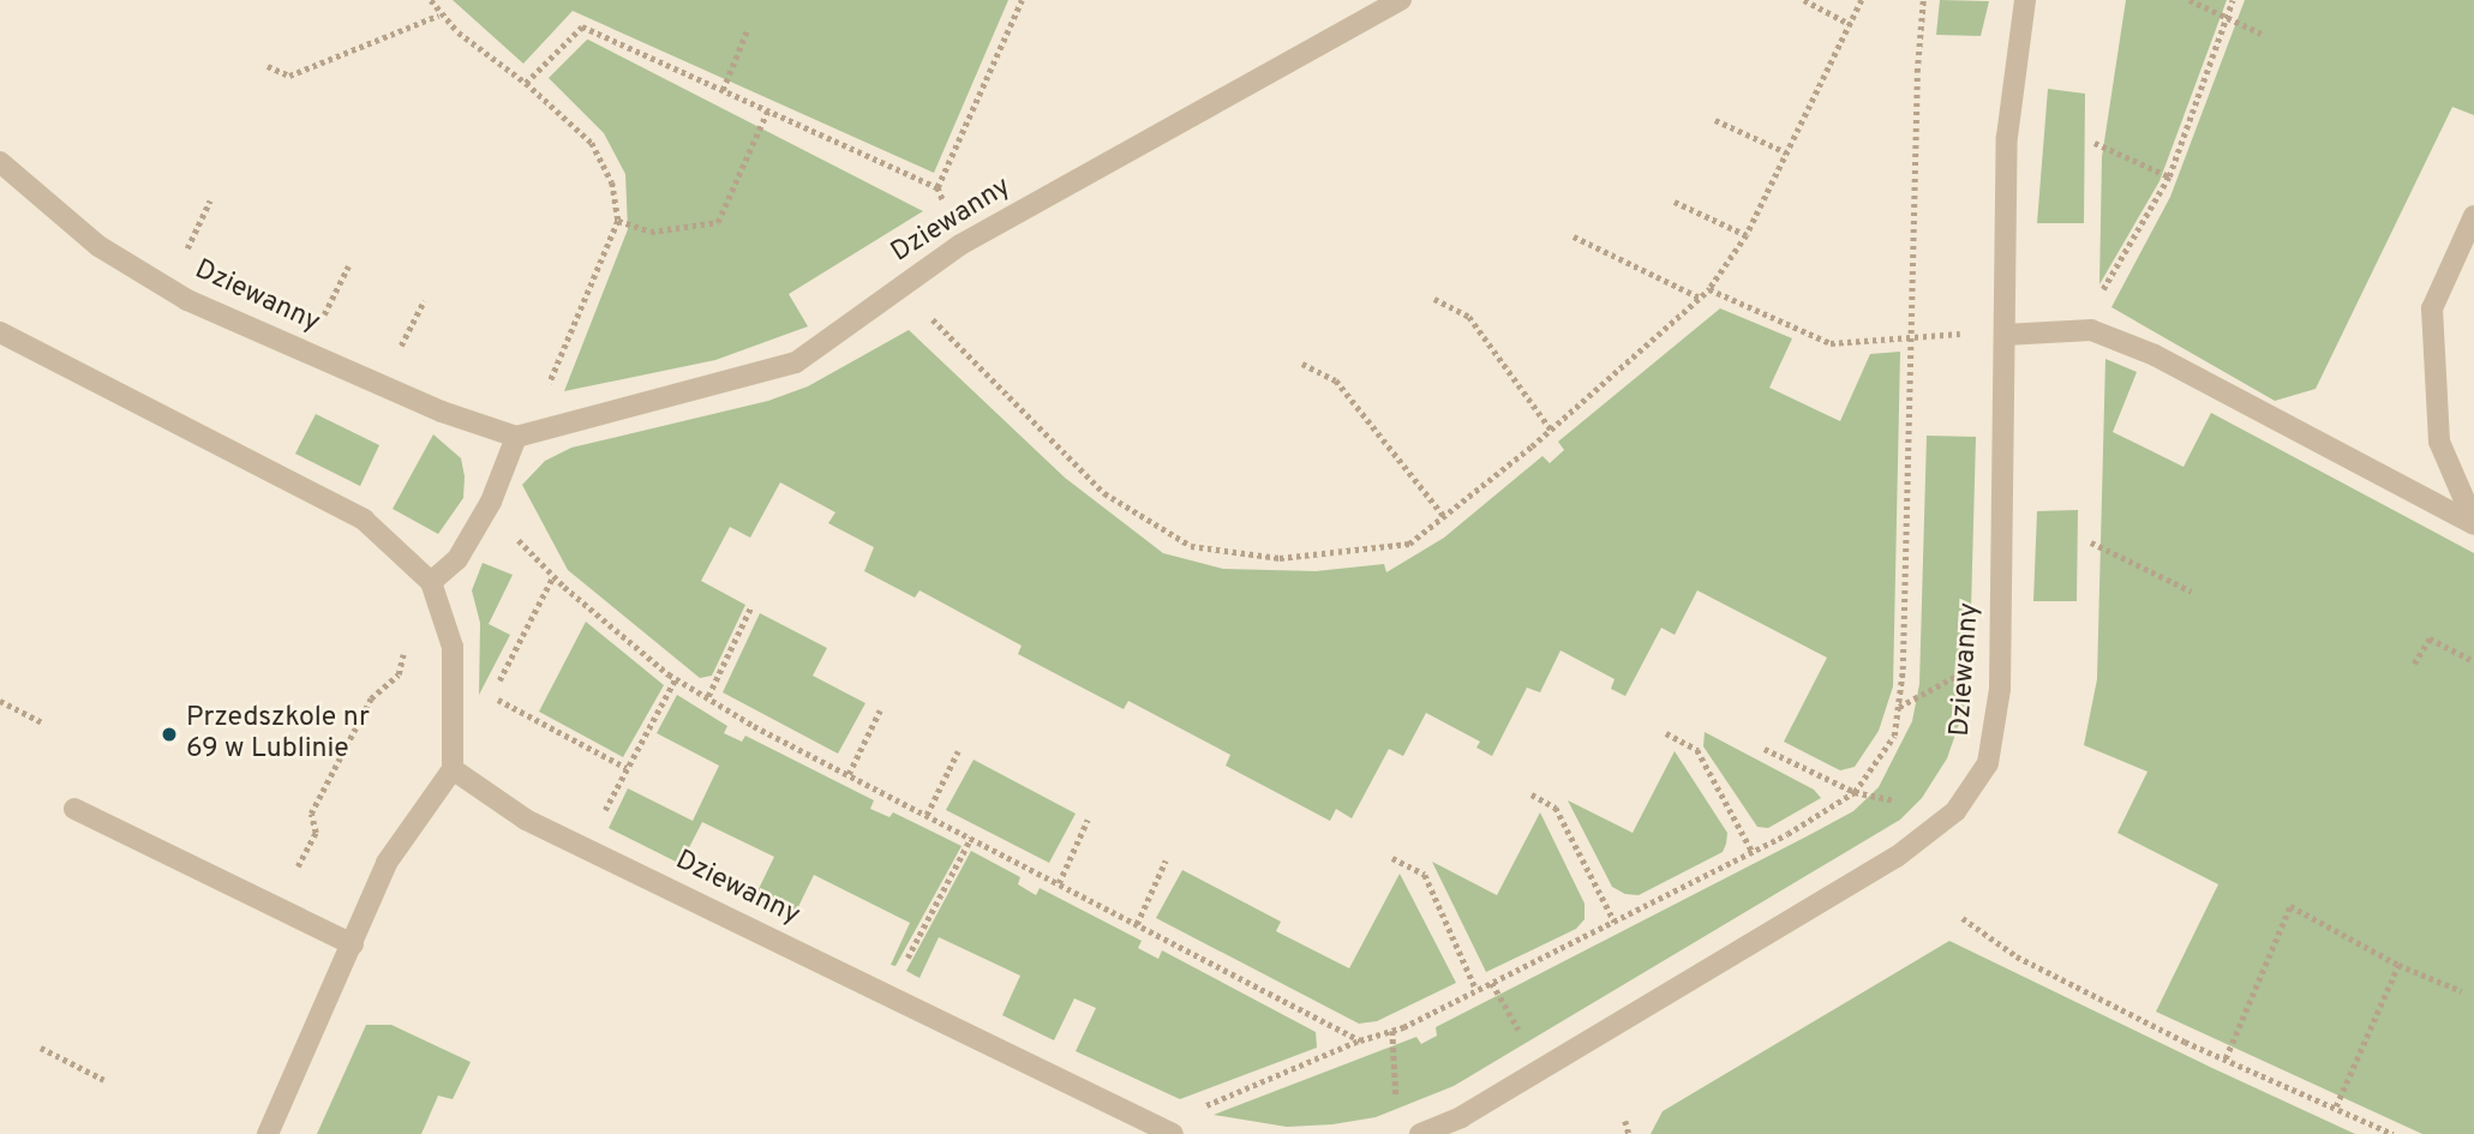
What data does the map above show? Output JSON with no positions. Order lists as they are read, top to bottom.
{
  "streets": {
    "street": ["Dziewanny"]
  },
  "places": ["Przedszkole nr 69 w Lublinie"]
}
